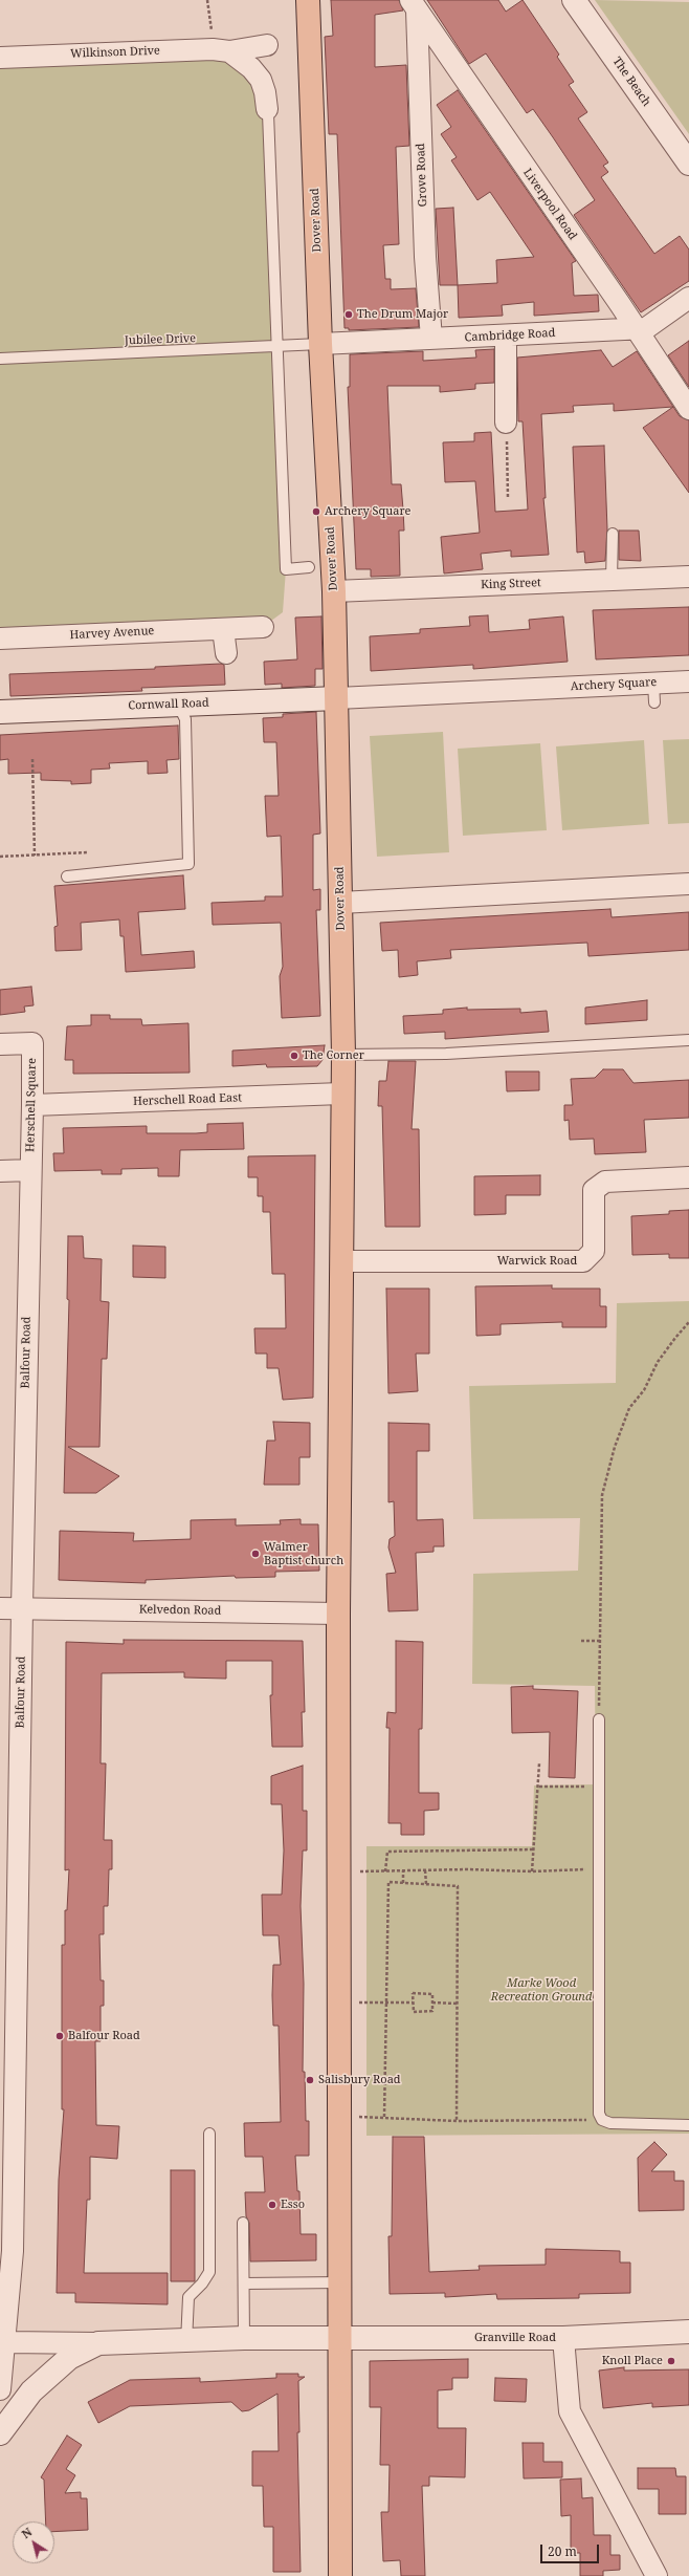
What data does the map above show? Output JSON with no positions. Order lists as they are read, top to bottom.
{
  "streets": {
    "main road": ["Dover Road"],
    "street": [
      "Wilkinson Drive",
      "The Beach",
      "Grove Road",
      "Liverpool Road",
      "Cambridge Road",
      "King Street",
      "Harvey Avenue",
      "Archery Square",
      "Cornwall Road",
      "Herschell Road East",
      "Herschell Square",
      "Warwick Road",
      "Balfour Road",
      "Kelvedon Road",
      "Granville Road"
    ],
    "lane": ["Jubilee Drive"]
  },
  "crossings": [
    ["Grove Road", "Liverpool Road"],
    ["Grove Road", "Cambridge Road"],
    ["Liverpool Road", "Cambridge Road"],
    ["Dover Road", "Cambridge Road"],
    ["Dover Road", "Jubilee Drive"],
    ["Dover Road", "King Street"],
    ["Dover Road", "Archery Square"],
    ["Dover Road", "Cornwall Road"],
    ["Dover Road", "Herschell Road East"],
    ["Dover Road", "Warwick Road"],
    ["Dover Road", "Kelvedon Road"],
    ["Dover Road", "Granville Road"],
    ["Cambridge Road", "Jubilee Drive"],
    ["Archery Square", "Cornwall Road"],
    ["Herschell Road East", "Herschell Square"],
    ["Herschell Square", "Balfour Road"],
    ["Balfour Road", "Kelvedon Road"]
  ],
  "parks": ["Marke Wood Recreation Ground"],
  "places": [
    "The Drum Major",
    "Archery Square",
    "The Corner",
    "Walmer Baptist church",
    "Balfour Road",
    "Salisbury Road",
    "Esso",
    "Knoll Place"
  ],
  "scale_bar": "20 m",
  "north": "top left"
}
